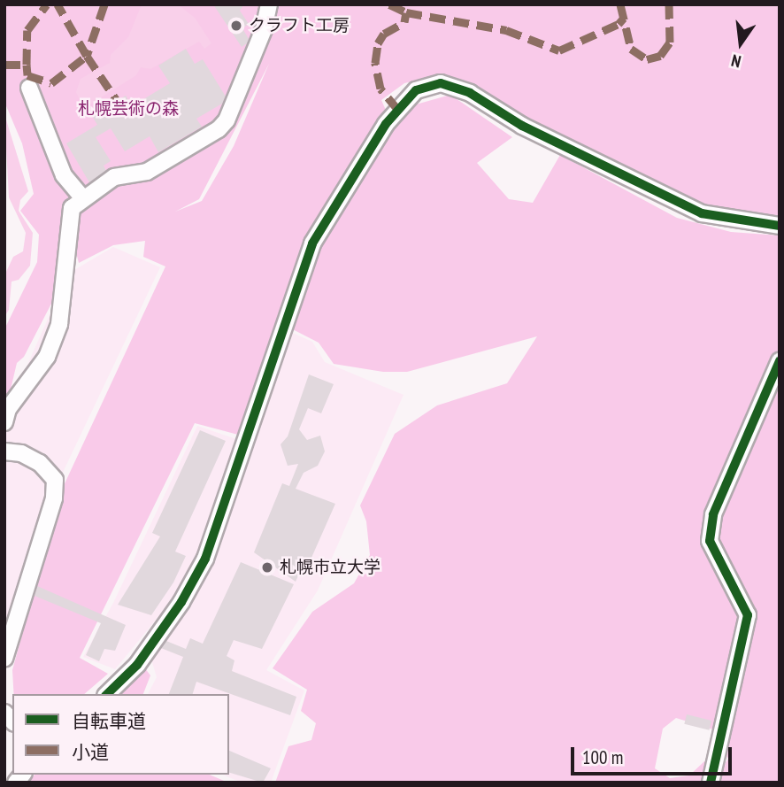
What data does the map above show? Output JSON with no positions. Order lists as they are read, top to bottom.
{
  "parks": ["札幌芸術の森"],
  "places": ["クラフト工房", "札幌市立大学"],
  "legend": ["自転車道", "小道"],
  "scale_bar": "100 m",
  "north": "bottom"
}
